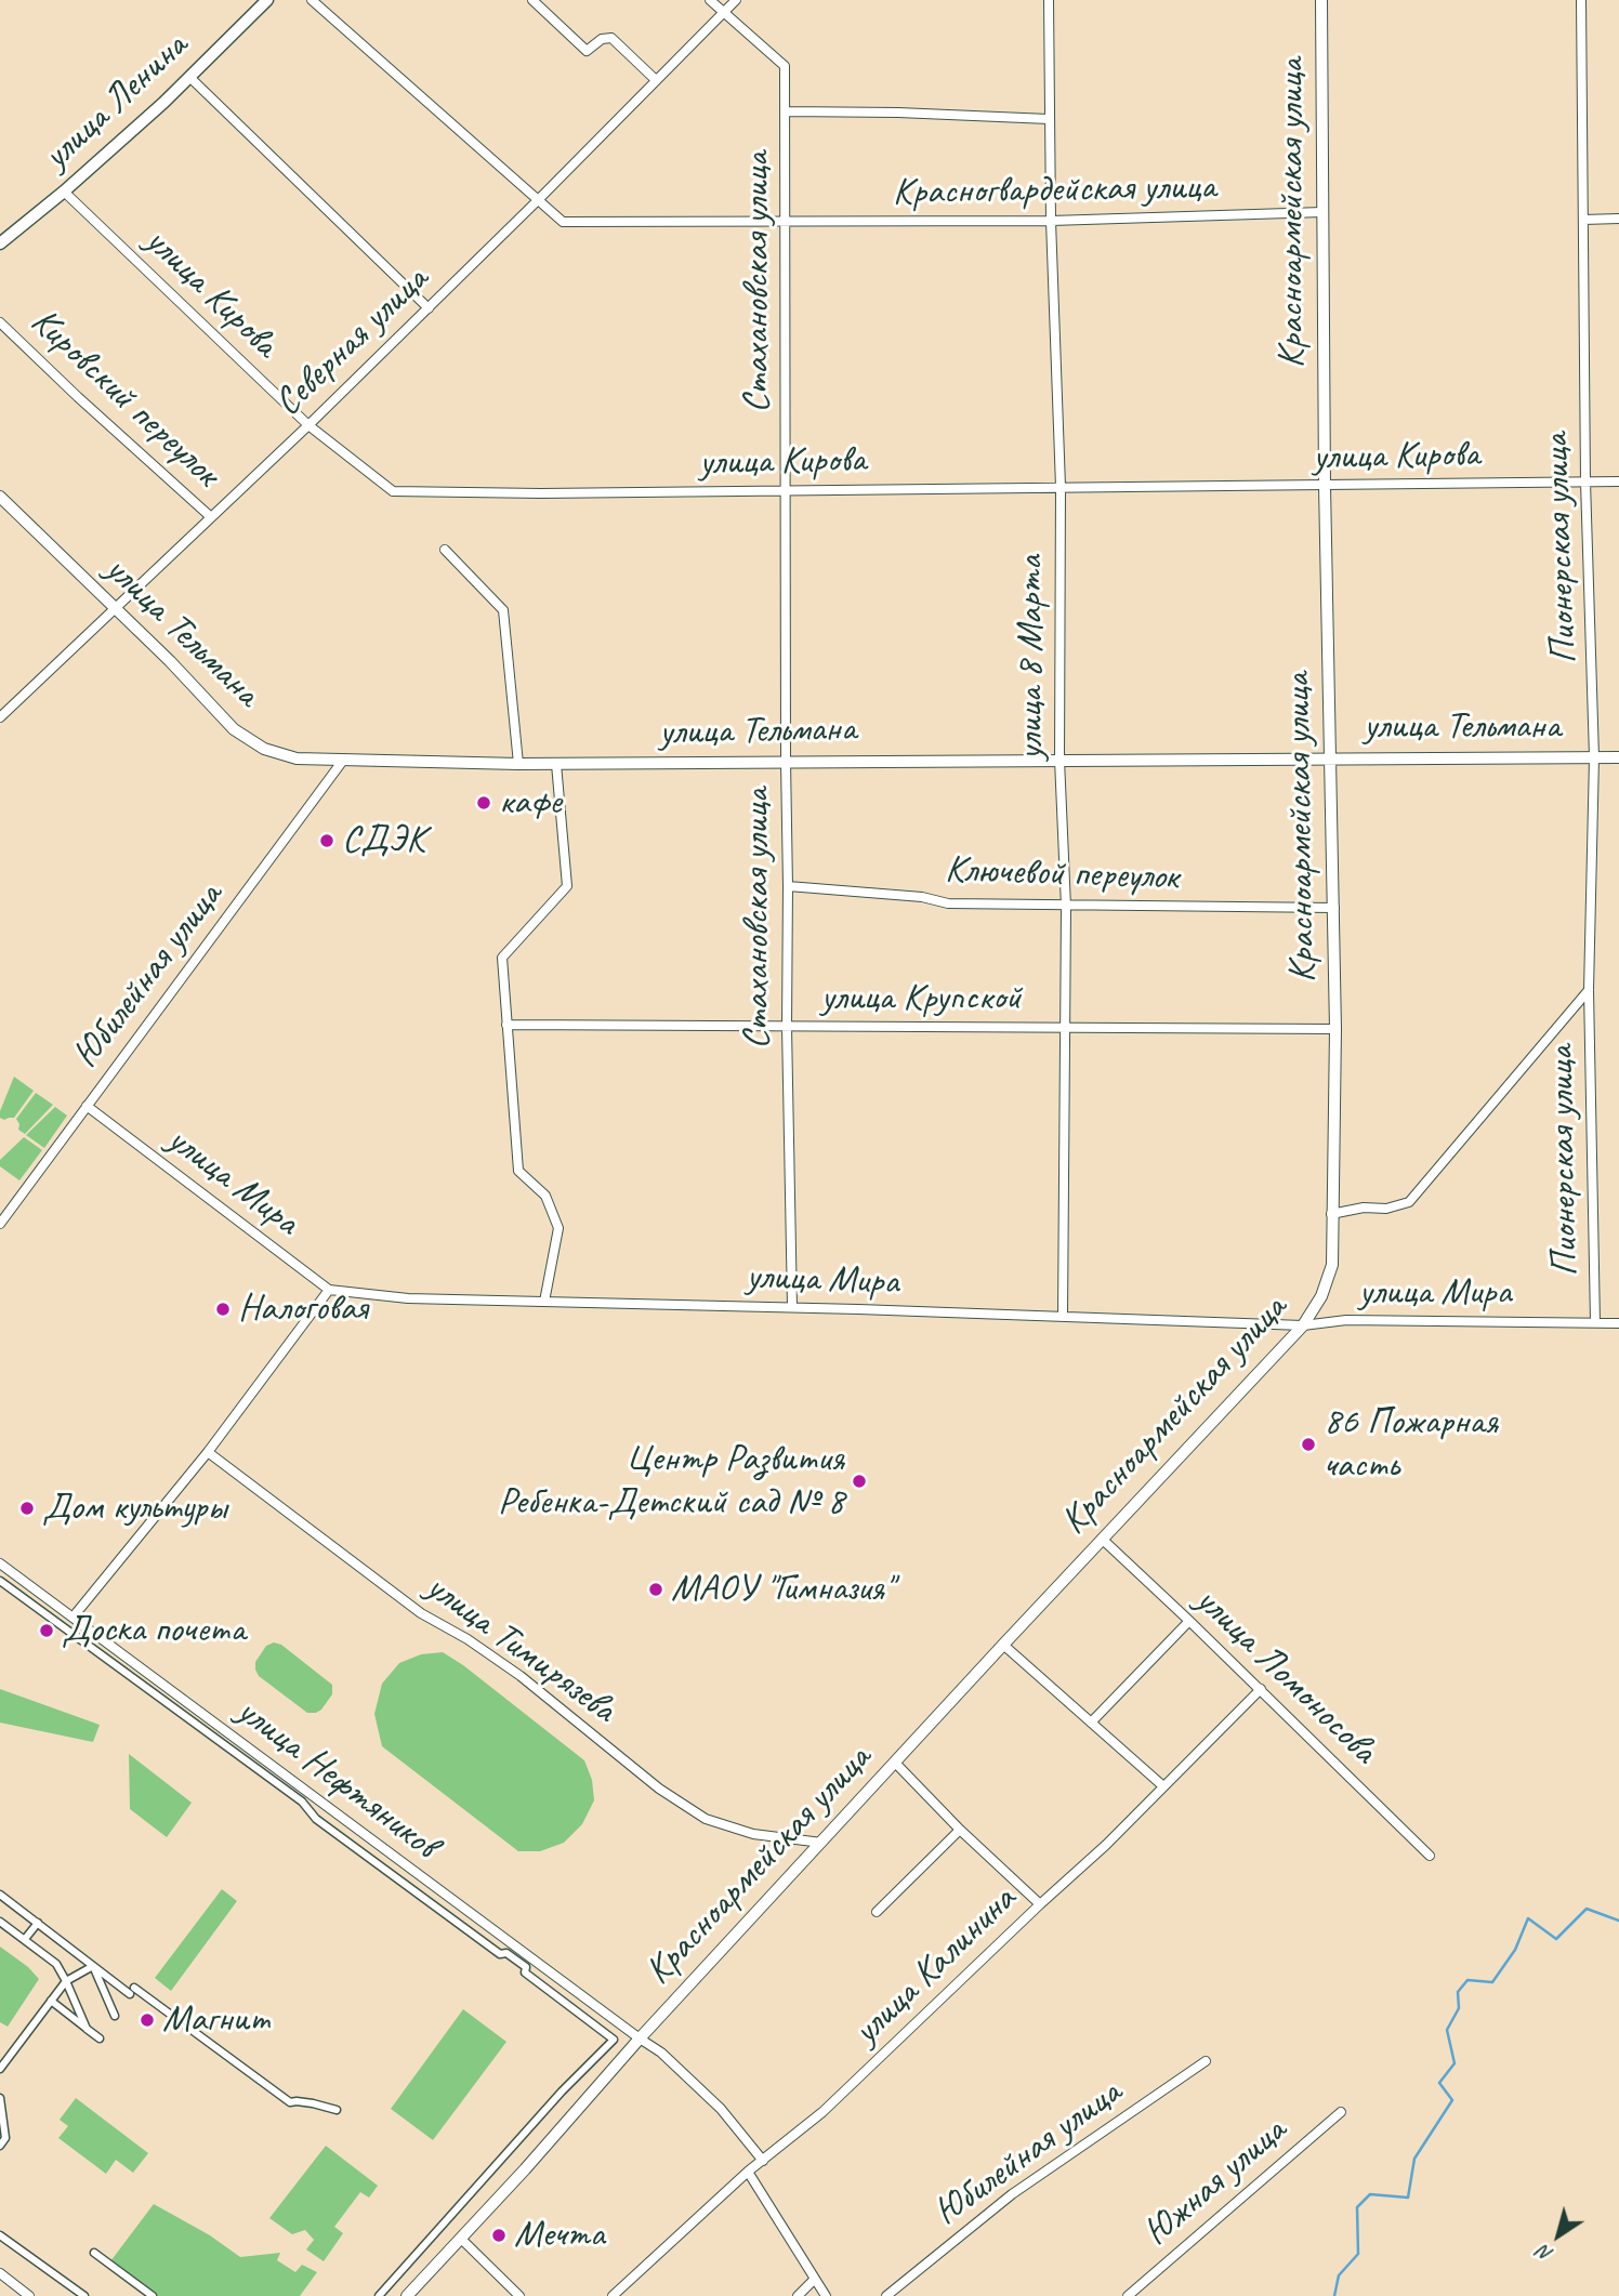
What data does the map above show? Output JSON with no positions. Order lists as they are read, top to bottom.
{
  "streets": {
    "main road": ["улица Ленина"],
    "street": [
      "Красногвардейская улица",
      "Красноармейская улица",
      "Стахановская улица",
      "улица Кирова",
      "Северная улица",
      "Кировский переулок",
      "Пионерская улица",
      "улица Тельмана",
      "улица 8 Марта",
      "Ключевой переулок",
      "Юбилейная улица",
      "улица Крупской",
      "улица Мира",
      "улица Тимирязева",
      "улица Ломоносова",
      "улица Нефтяников",
      "улица Калинина",
      "Южная улица"
    ]
  },
  "crossings": [
    ["улица Ленина", "улица Кирова"],
    ["Красногвардейская улица", "Красноармейская улица"],
    ["Красногвардейская улица", "Стахановская улица"],
    ["Красногвардейская улица", "Северная улица"],
    ["Красногвардейская улица", "улица 8 Марта"],
    ["Красноармейская улица", "улица Кирова"],
    ["Красноармейская улица", "улица Тельмана"],
    ["Красноармейская улица", "Ключевой переулок"],
    ["Красноармейская улица", "улица Крупской"],
    ["Красноармейская улица", "улица Мира"],
    ["Красноармейская улица", "улица Тимирязева"],
    ["Красноармейская улица", "улица Ломоносова"],
    ["Красноармейская улица", "улица Нефтяников"],
    ["Стахановская улица", "улица Кирова"],
    ["Стахановская улица", "Северная улица"],
    ["Стахановская улица", "улица Тельмана"],
    ["Стахановская улица", "Ключевой переулок"],
    ["Стахановская улица", "улица Крупской"],
    ["Стахановская улица", "улица Мира"],
    ["улица Кирова", "Северная улица"],
    ["улица Кирова", "Пионерская улица"],
    ["улица Кирова", "улица 8 Марта"],
    ["Северная улица", "Кировский переулок"],
    ["Северная улица", "улица Тельмана"],
    ["Пионерская улица", "улица Тельмана"],
    ["Пионерская улица", "улица Мира"],
    ["улица Тельмана", "улица 8 Марта"],
    ["улица Тельмана", "Юбилейная улица"],
    ["улица 8 Марта", "Ключевой переулок"],
    ["улица 8 Марта", "улица Крупской"],
    ["улица 8 Марта", "улица Мира"],
    ["Юбилейная улица", "улица Мира"],
    ["улица Ломоносова", "улица Калинина"],
    ["улица Нефтяников", "улица Калинина"]
  ],
  "places": [
    "кафе",
    "СДЭК",
    "Налоговая",
    "86 Пожарная часть",
    "Центр Развития Ребенка-Детский сад № 8",
    "Дом культуры",
    "МАОУ \"Гимназия\"",
    "Доска почета",
    "Магнит",
    "Мечта"
  ],
  "north": "bottom left"
}
